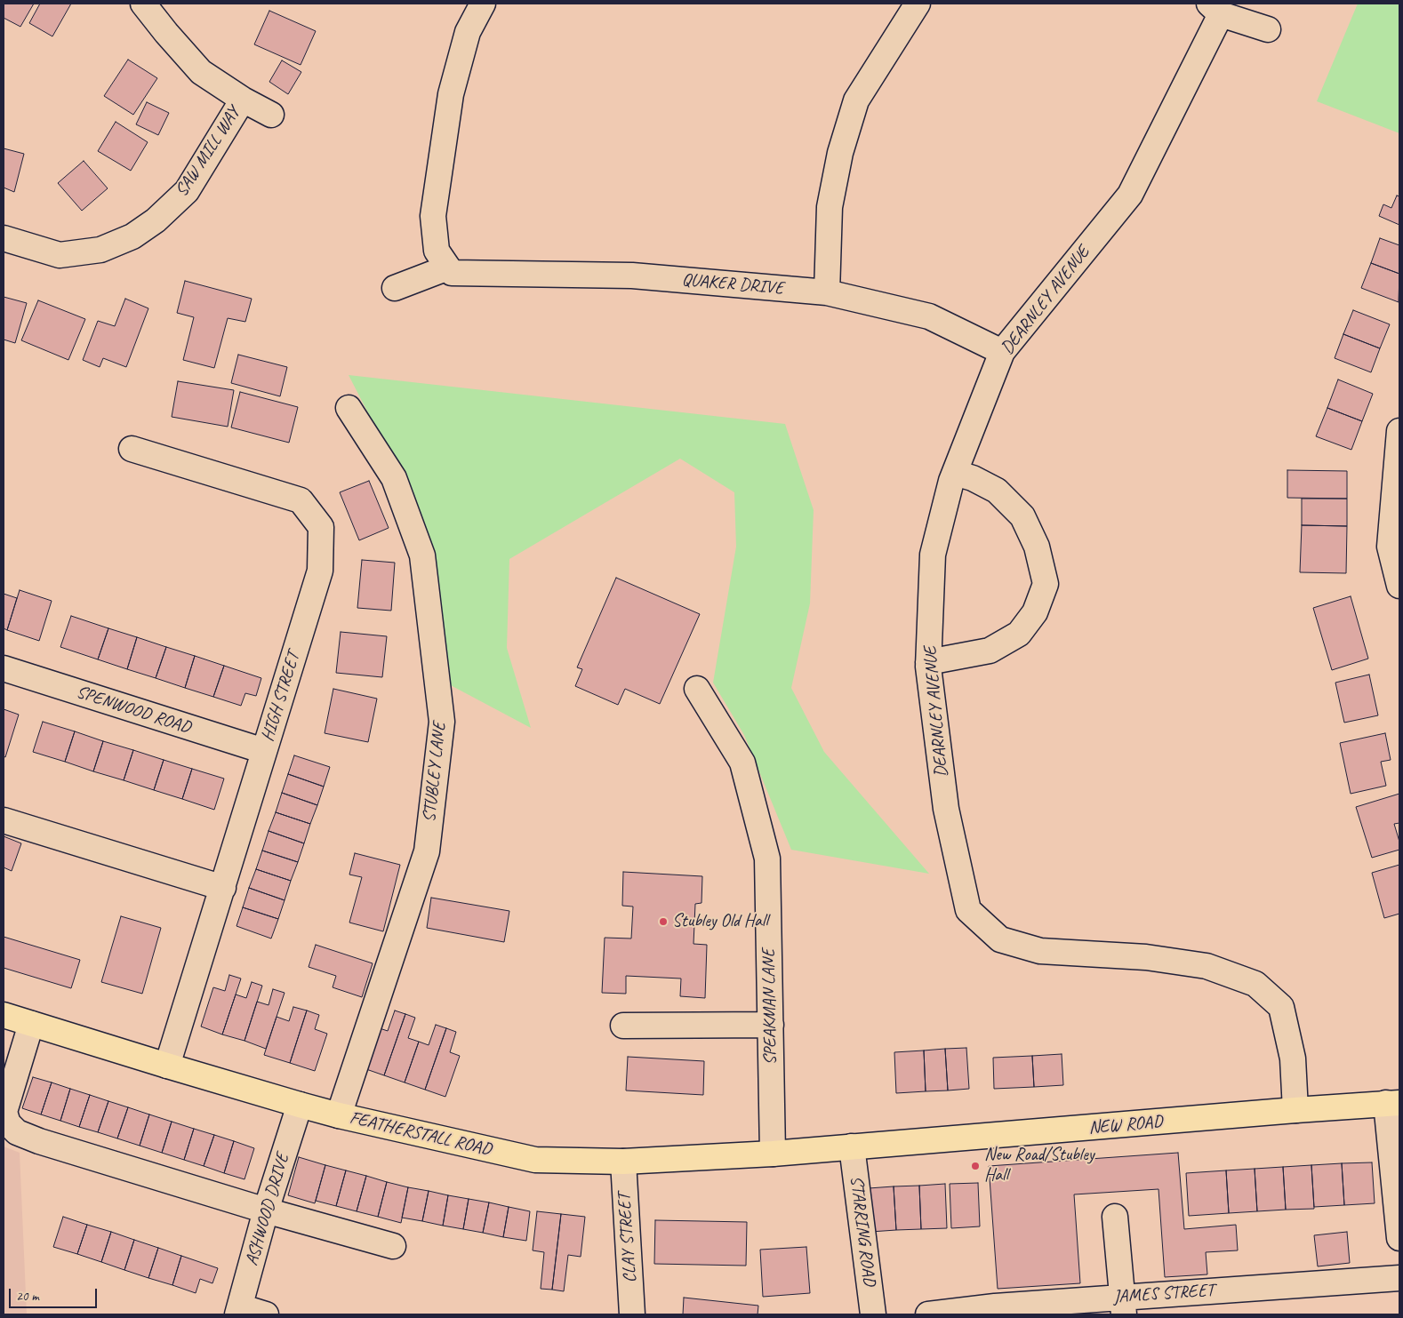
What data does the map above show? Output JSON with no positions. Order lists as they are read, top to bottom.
{
  "streets": {
    "highway": ["NEW ROAD", "FEATHERSTALL ROAD"],
    "street": [
      "SAW MILL WAY",
      "QUAKER DRIVE",
      "DEARNLEY AVENUE",
      "HIGH STREET",
      "SPENWOOD ROAD",
      "STUBLEY LANE",
      "SPEAKMAN LANE",
      "ASHWOOD DRIVE",
      "STARRING ROAD",
      "CLAY STREET",
      "JAMES STREET"
    ]
  },
  "crossings": [
    ["QUAKER DRIVE", "DEARNLEY AVENUE"],
    ["DEARNLEY AVENUE", "NEW ROAD"],
    ["HIGH STREET", "SPENWOOD ROAD"],
    ["HIGH STREET", "FEATHERSTALL ROAD"],
    ["STUBLEY LANE", "FEATHERSTALL ROAD"],
    ["SPEAKMAN LANE", "FEATHERSTALL ROAD"],
    ["NEW ROAD", "FEATHERSTALL ROAD"],
    ["NEW ROAD", "STARRING ROAD"],
    ["FEATHERSTALL ROAD", "ASHWOOD DRIVE"],
    ["FEATHERSTALL ROAD", "STARRING ROAD"],
    ["FEATHERSTALL ROAD", "CLAY STREET"]
  ],
  "places": ["Stubley Old Hall", "New Road/Stubley Hall"],
  "scale_bar": "20 m"
}
